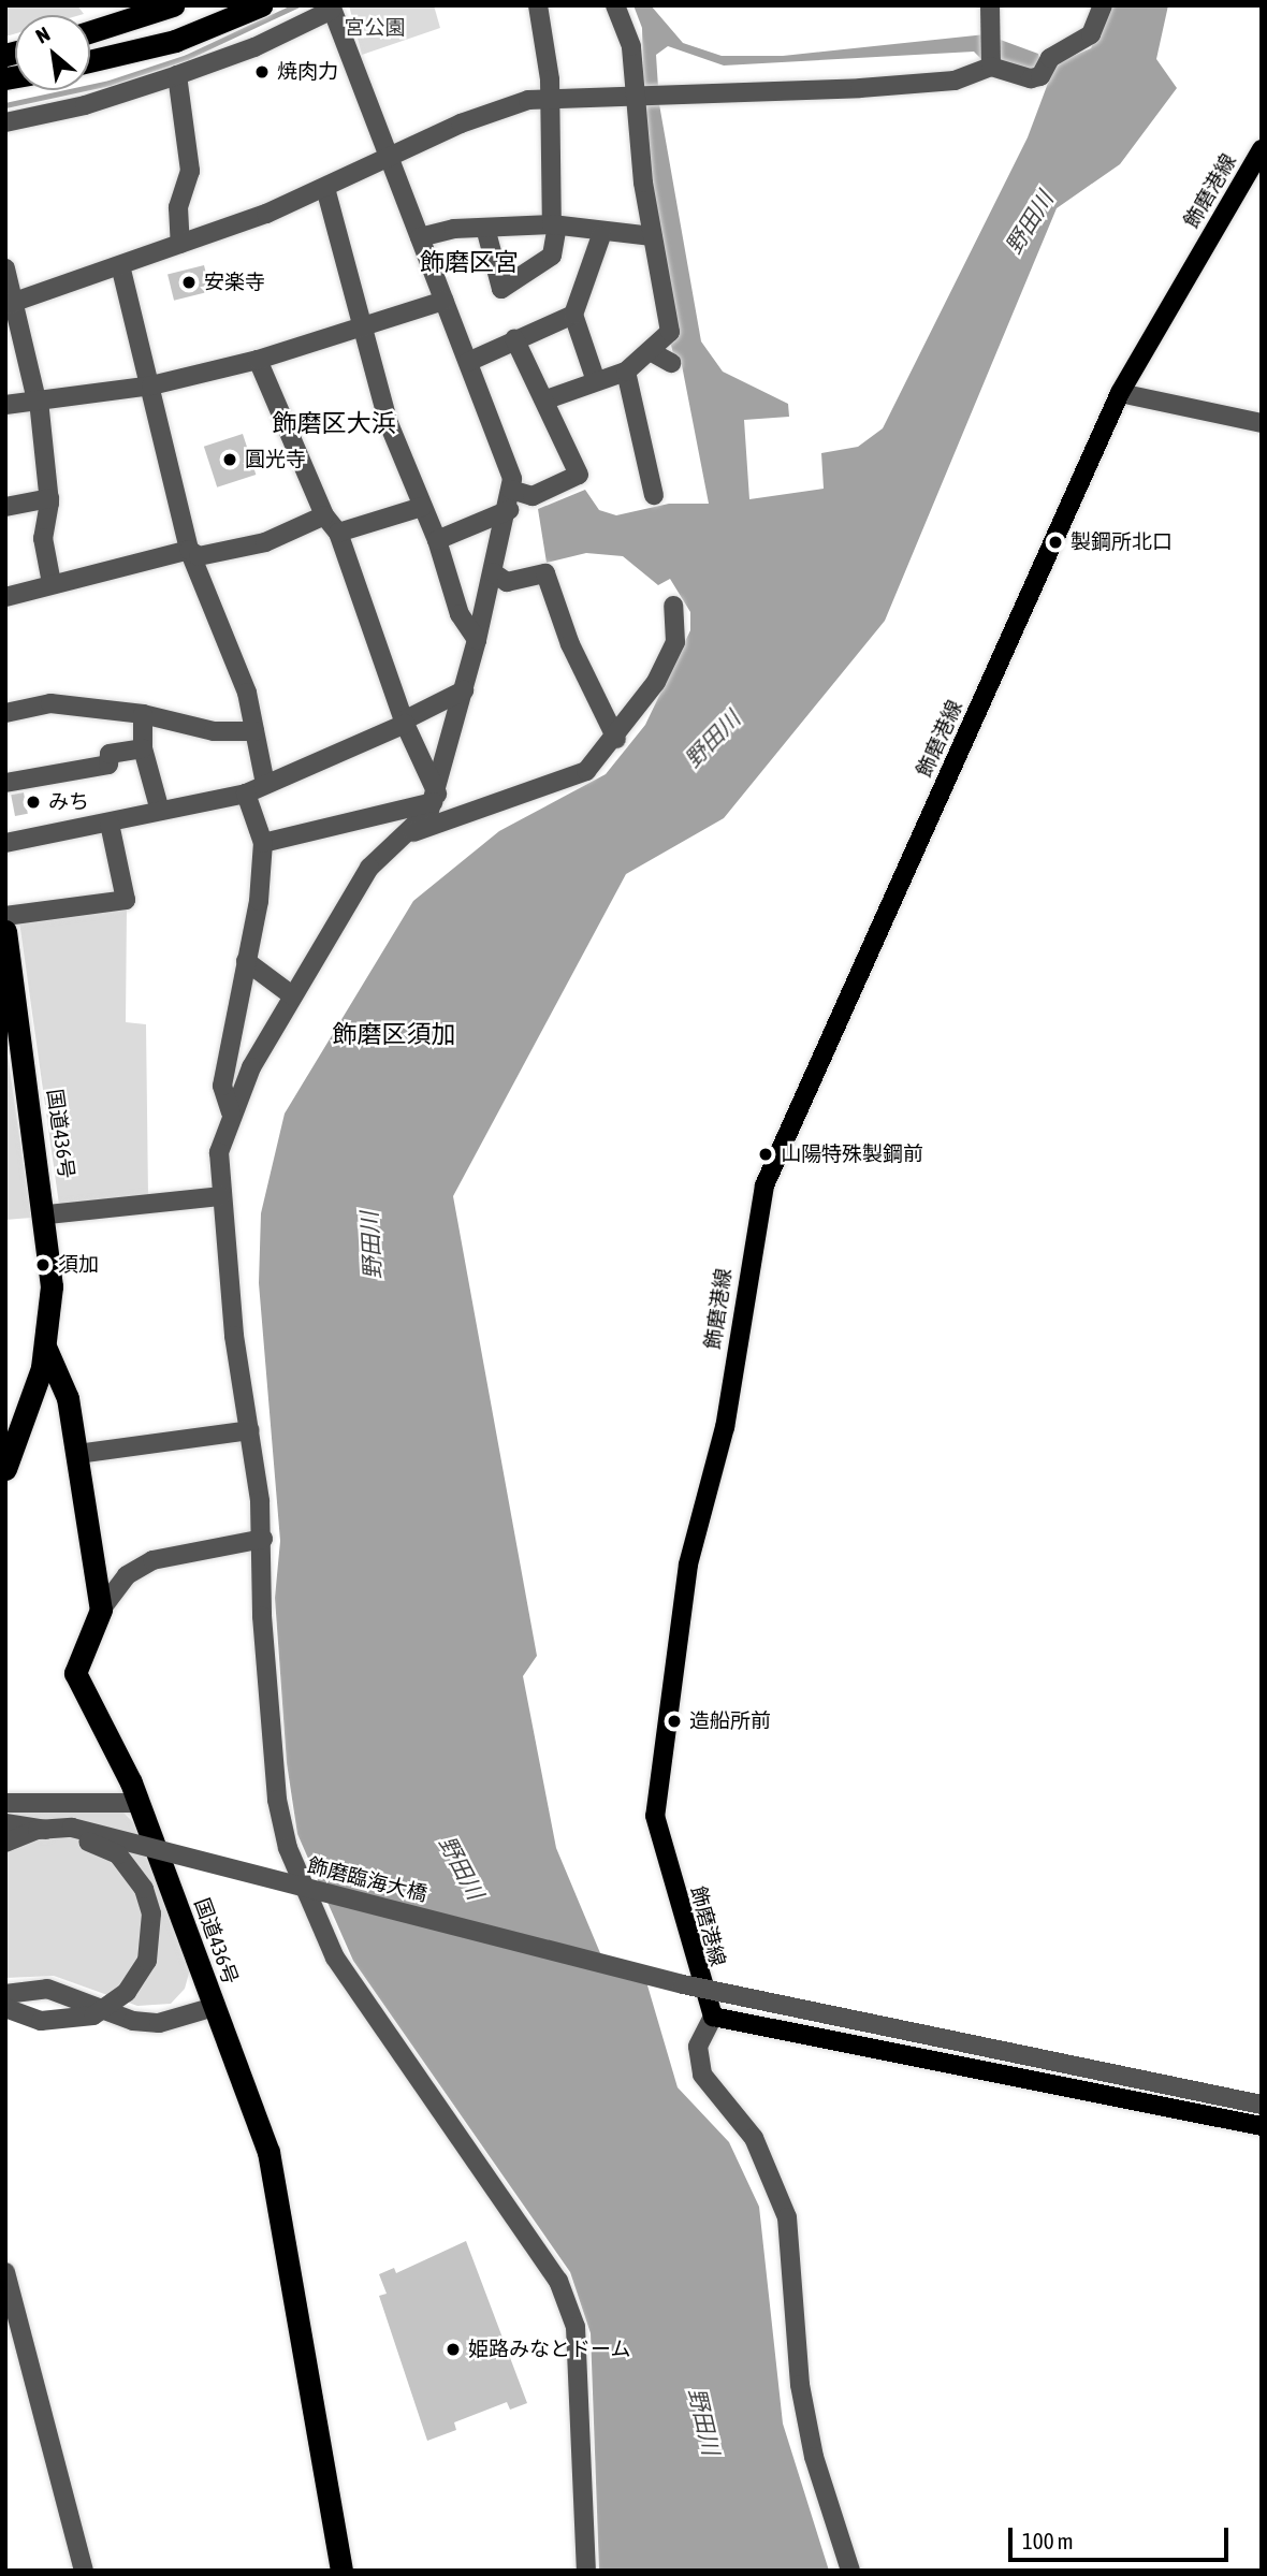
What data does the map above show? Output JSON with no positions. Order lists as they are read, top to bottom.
{
  "streets": {
    "highway": ["国道436号"],
    "main road": ["飾磨港線"],
    "street": ["飾磨臨海大橋"]
  },
  "districts": ["飾磨区宮", "飾磨区大浜", "飾磨区須加"],
  "water": ["野田川"],
  "parks": ["宮公園"],
  "places": [
    "焼肉力",
    "安楽寺",
    "圓光寺",
    "製鋼所北口",
    "みち",
    "山陽特殊製鋼前",
    "須加",
    "造船所前",
    "姫路みなとドーム"
  ],
  "scale_bar": "100 m",
  "north": "top left"
}
